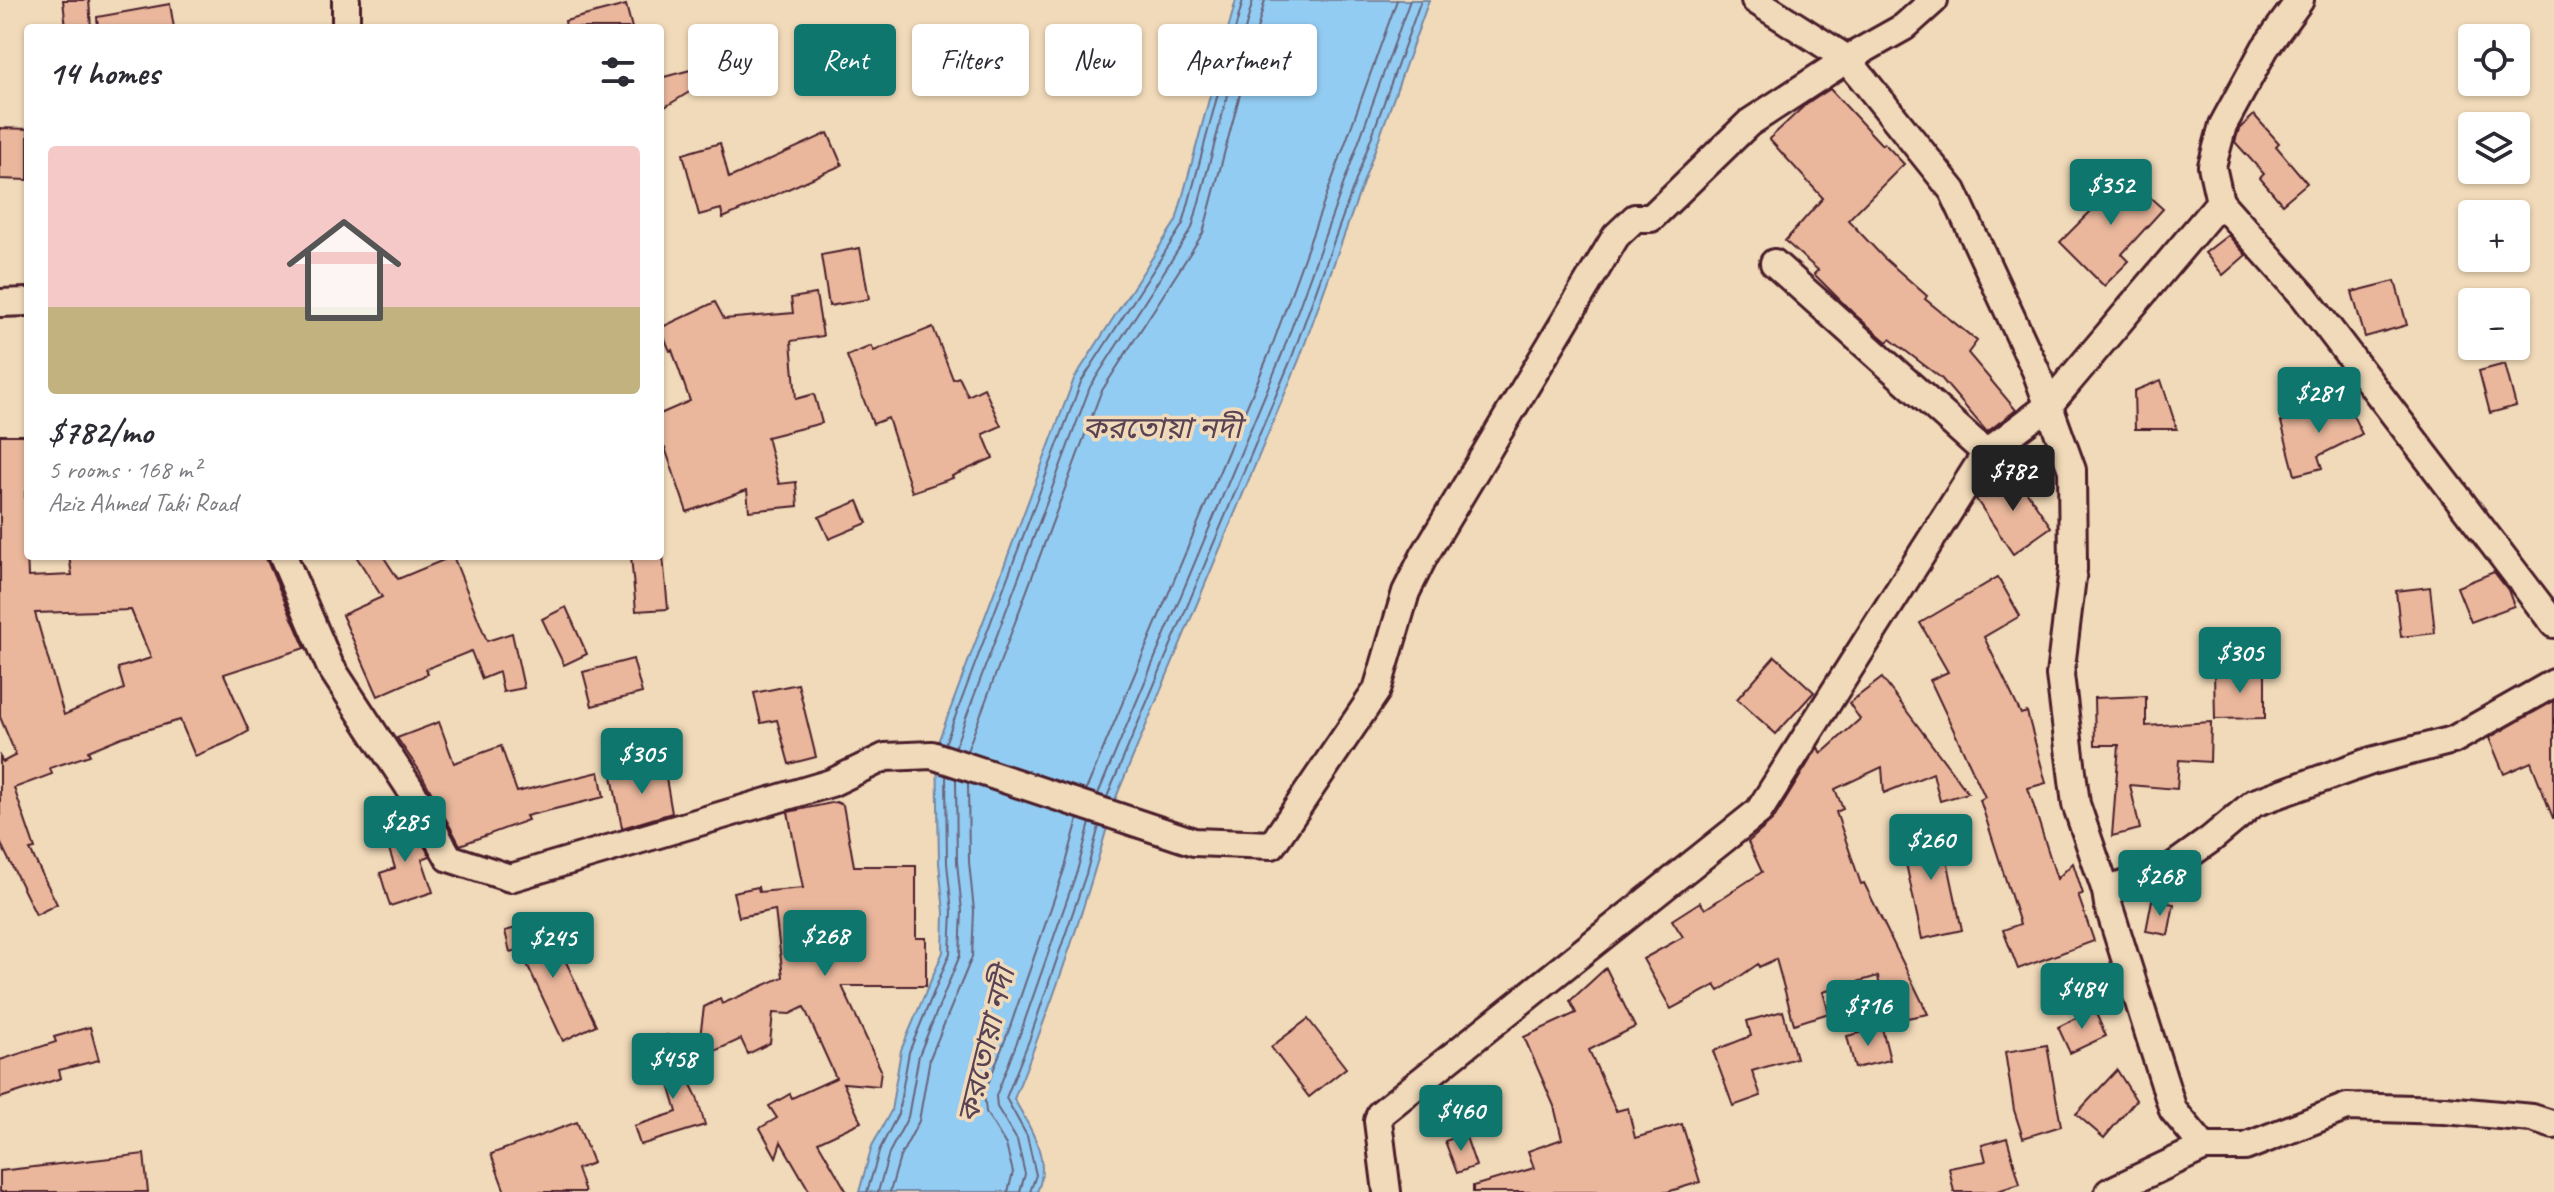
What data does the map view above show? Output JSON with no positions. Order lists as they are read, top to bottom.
{
  "water": ["করতোয়া নদী"],
  "page": {
    "map_buttons": ["+", "−"],
    "chip": [
      "Buy",
      "Rent",
      "Filters",
      "New",
      "Apartment"
    ],
    "heading": "14 homes",
    "list": [
      {
        "name": "$782/mo",
        "note": "5 rooms · 168 m² · Aziz Ahmed Taki Road"
      }
    ],
    "price": [
      "$352",
      "$281",
      "$782",
      "$305",
      "$305",
      "$285",
      "$260",
      "$268",
      "$268",
      "$245",
      "$484",
      "$716",
      "$458",
      "$460"
    ]
  }
}
